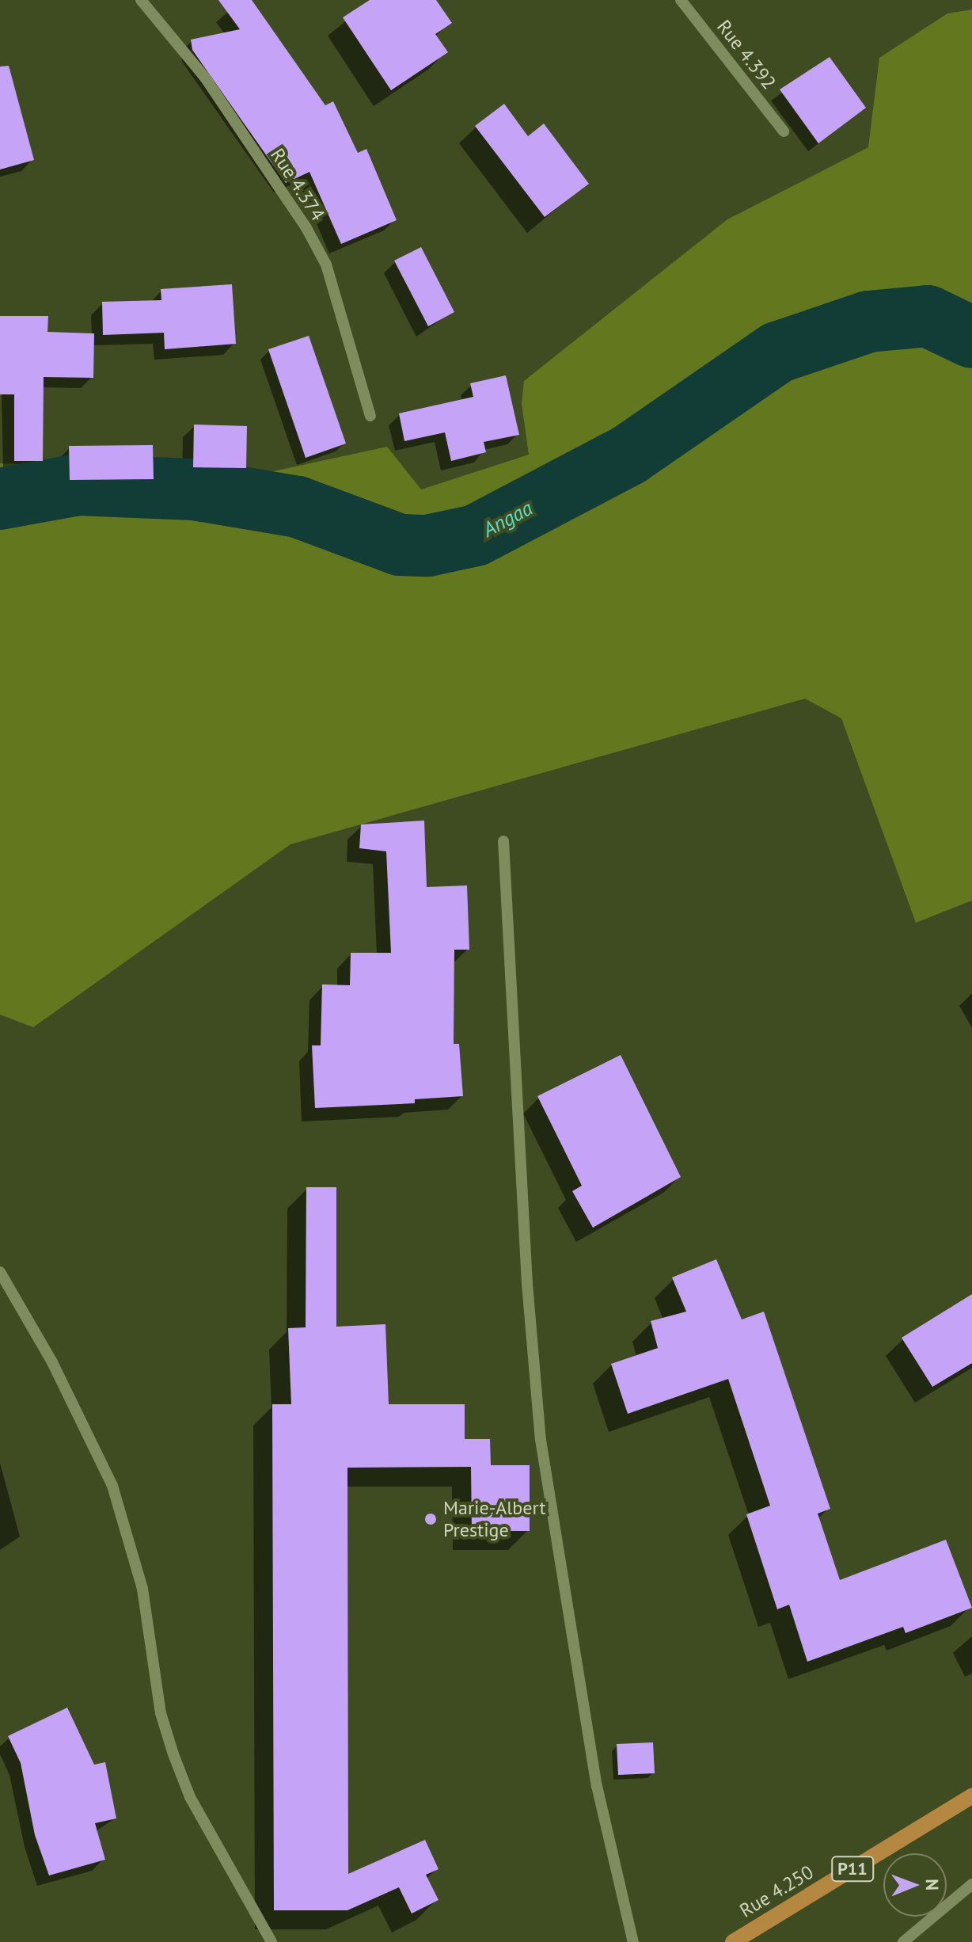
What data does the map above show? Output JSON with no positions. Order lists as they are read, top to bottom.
{
  "streets": {
    "main road": ["P11", "Rue 4.250"],
    "street": ["Rue 4.392", "Rue 4.374"]
  },
  "water": ["Angaa"],
  "places": ["Marie-Albert Prestige"],
  "north": "right"
}
